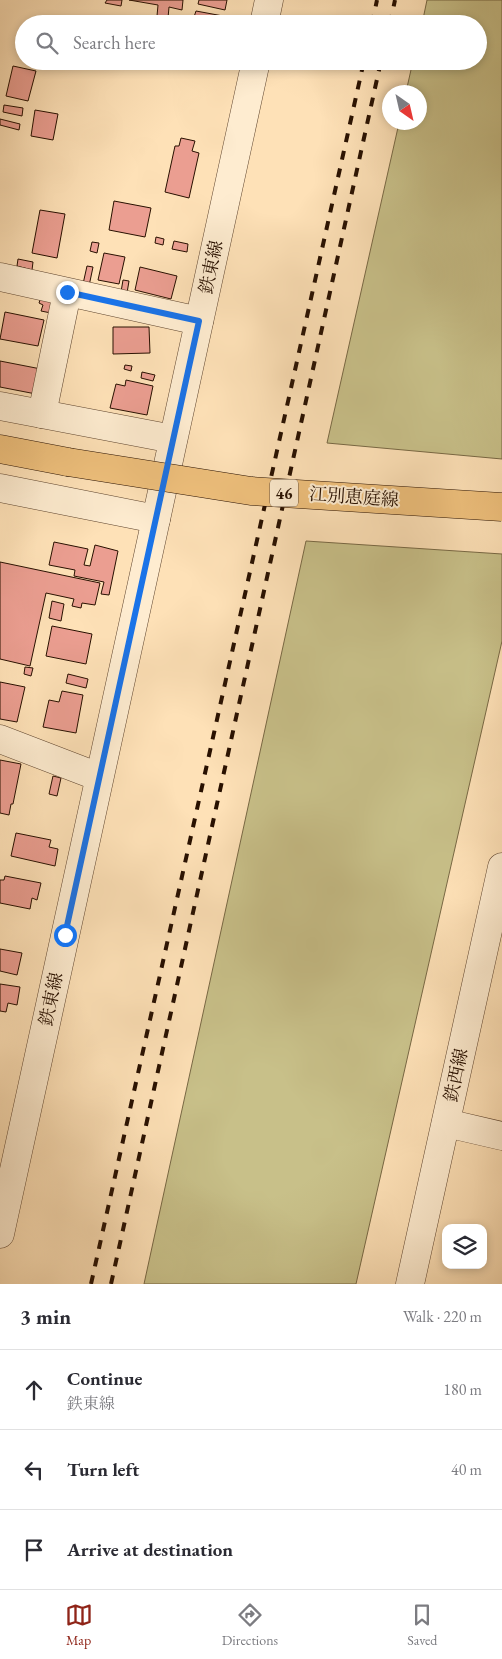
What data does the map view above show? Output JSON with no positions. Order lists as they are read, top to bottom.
{
  "streets": {
    "main road": ["46", "江別恵庭線"],
    "street": ["鉄東線", "鉄西線"]
  },
  "north": "bottom right",
  "page": {
    "search": "Search here",
    "heading": ["3 min", "Walk · 220 m"],
    "list": [
      ["Continue", "鉄東線", "180 m"],
      ["Turn left", "40 m"],
      "Arrive at destination"
    ],
    "nav": ["Map", "Directions", "Saved"]
  }
}
